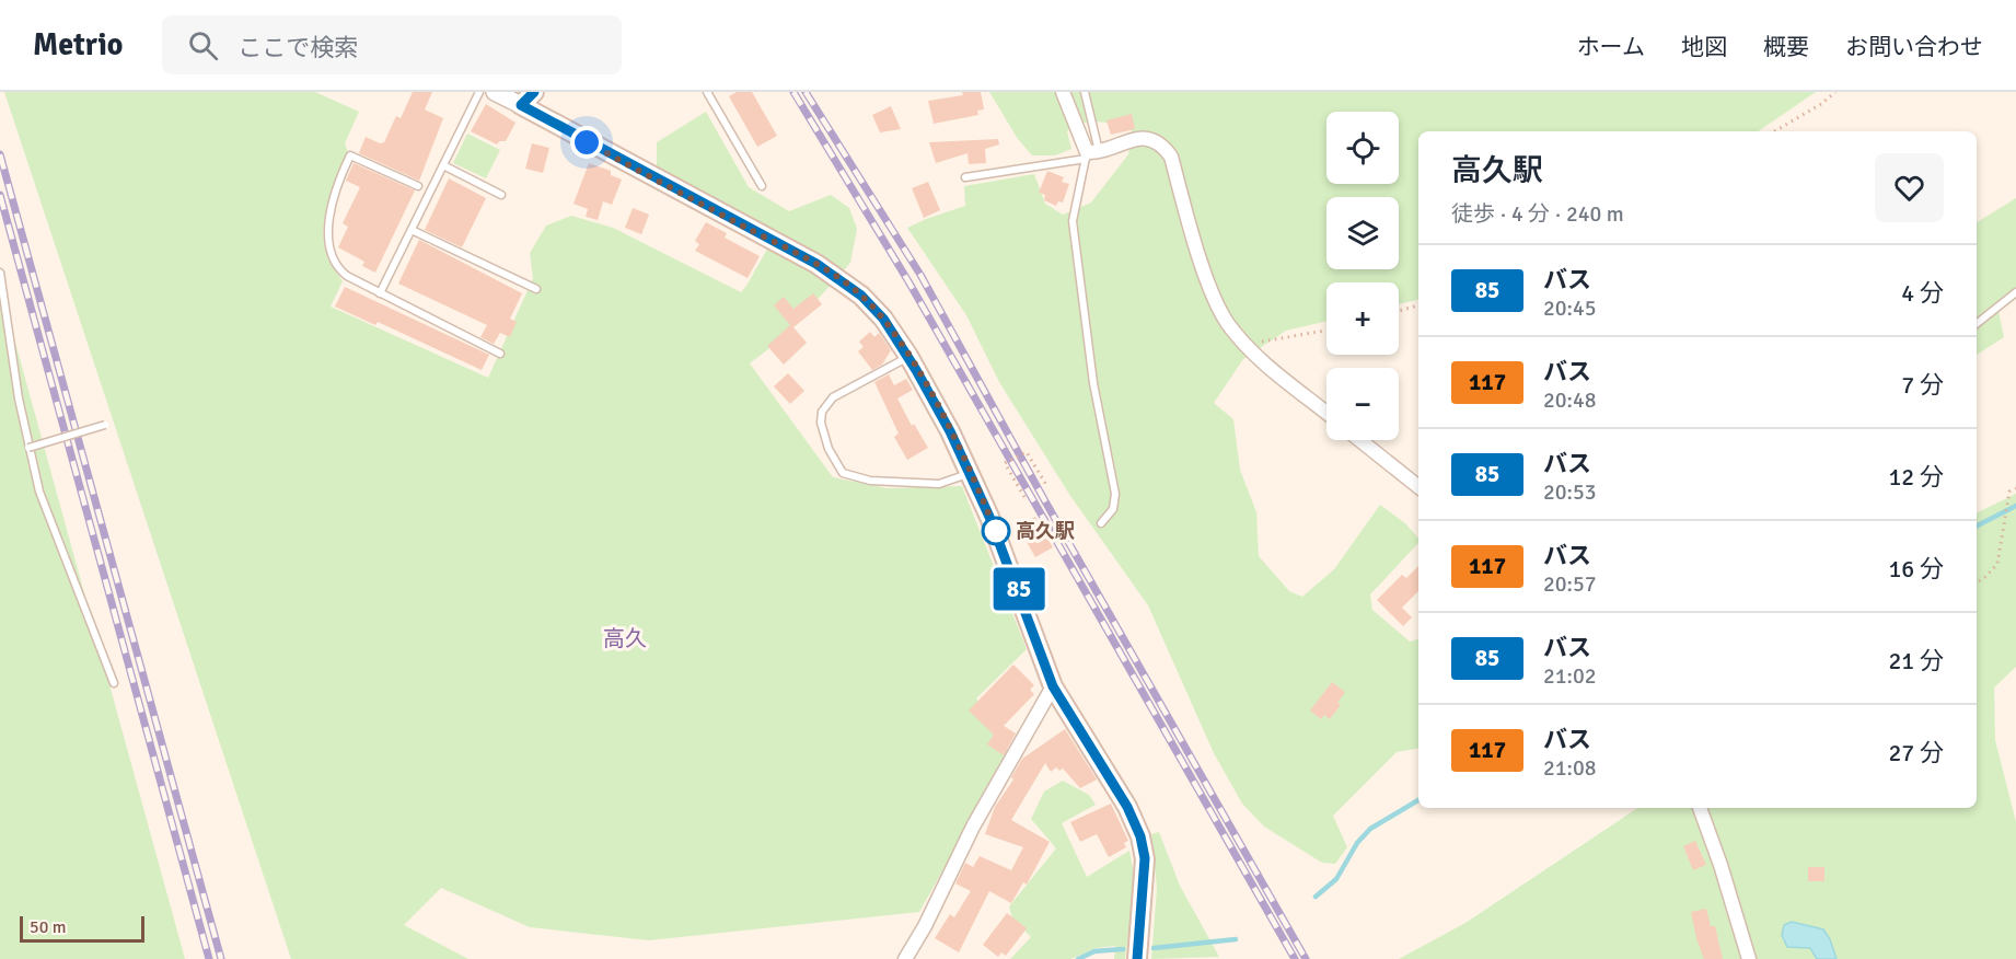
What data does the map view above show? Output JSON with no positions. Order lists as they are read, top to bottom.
{
  "districts": ["高久"],
  "places": ["高久駅"],
  "lines": ["bus line 85"],
  "scale_bar": "50 m",
  "page": {
    "header": "Metrio",
    "search": "ここで検索",
    "nav": [
      "ホーム",
      "地図",
      "概要",
      "お問い合わせ"
    ],
    "on_map": "85",
    "map_buttons": ["+", "−"],
    "heading": ["高久駅", "徒歩 · 4 分 · 240 m"],
    "list": [
      {
        "mark": "85",
        "name": "バス",
        "note": "20:45",
        "value": "4 分"
      },
      {
        "mark": "117",
        "name": "バス",
        "note": "20:48",
        "value": "7 分"
      },
      {
        "mark": "85",
        "name": "バス",
        "note": "20:53",
        "value": "12 分"
      },
      {
        "mark": "117",
        "name": "バス",
        "note": "20:57",
        "value": "16 分"
      },
      {
        "mark": "85",
        "name": "バス",
        "note": "21:02",
        "value": "21 分"
      },
      {
        "mark": "117",
        "name": "バス",
        "note": "21:08",
        "value": "27 分"
      }
    ],
    "scale": "50 m"
  }
}
